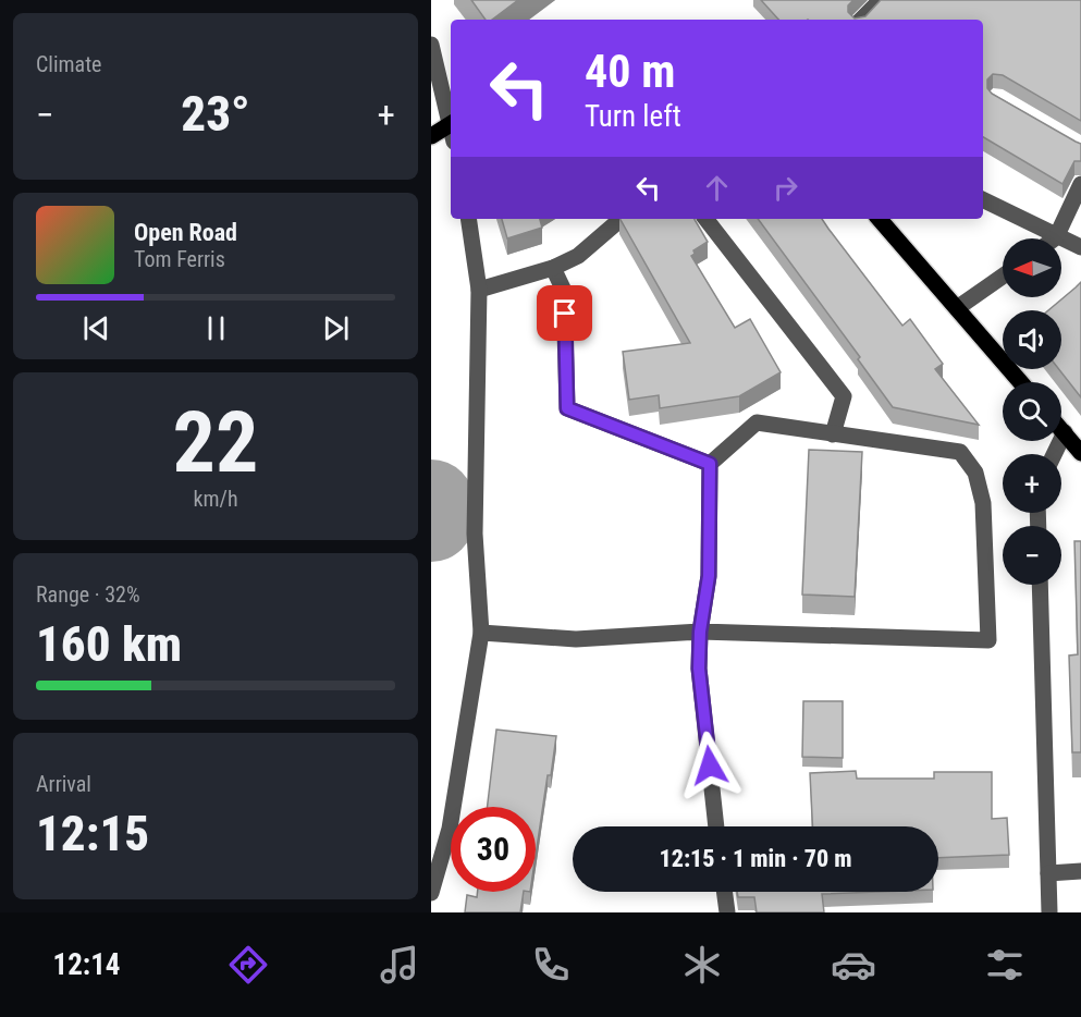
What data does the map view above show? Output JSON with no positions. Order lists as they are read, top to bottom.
{
  "north": "left",
  "page": {
    "tile": [
      "Climate",
      ["22", "km/h"],
      ["Range · 32%", "160 km"],
      ["Arrival", "12:15"]
    ],
    "turn": ["40 m", "Turn left"],
    "heat": ["−", "23°", "+"],
    "song": ["Open Road", "Tom Ferris"],
    "map_buttons": ["+", "−"],
    "limit": "30",
    "trip": "12:15 · 1 min · 70 m",
    "tabs": "12:14"
  }
}
